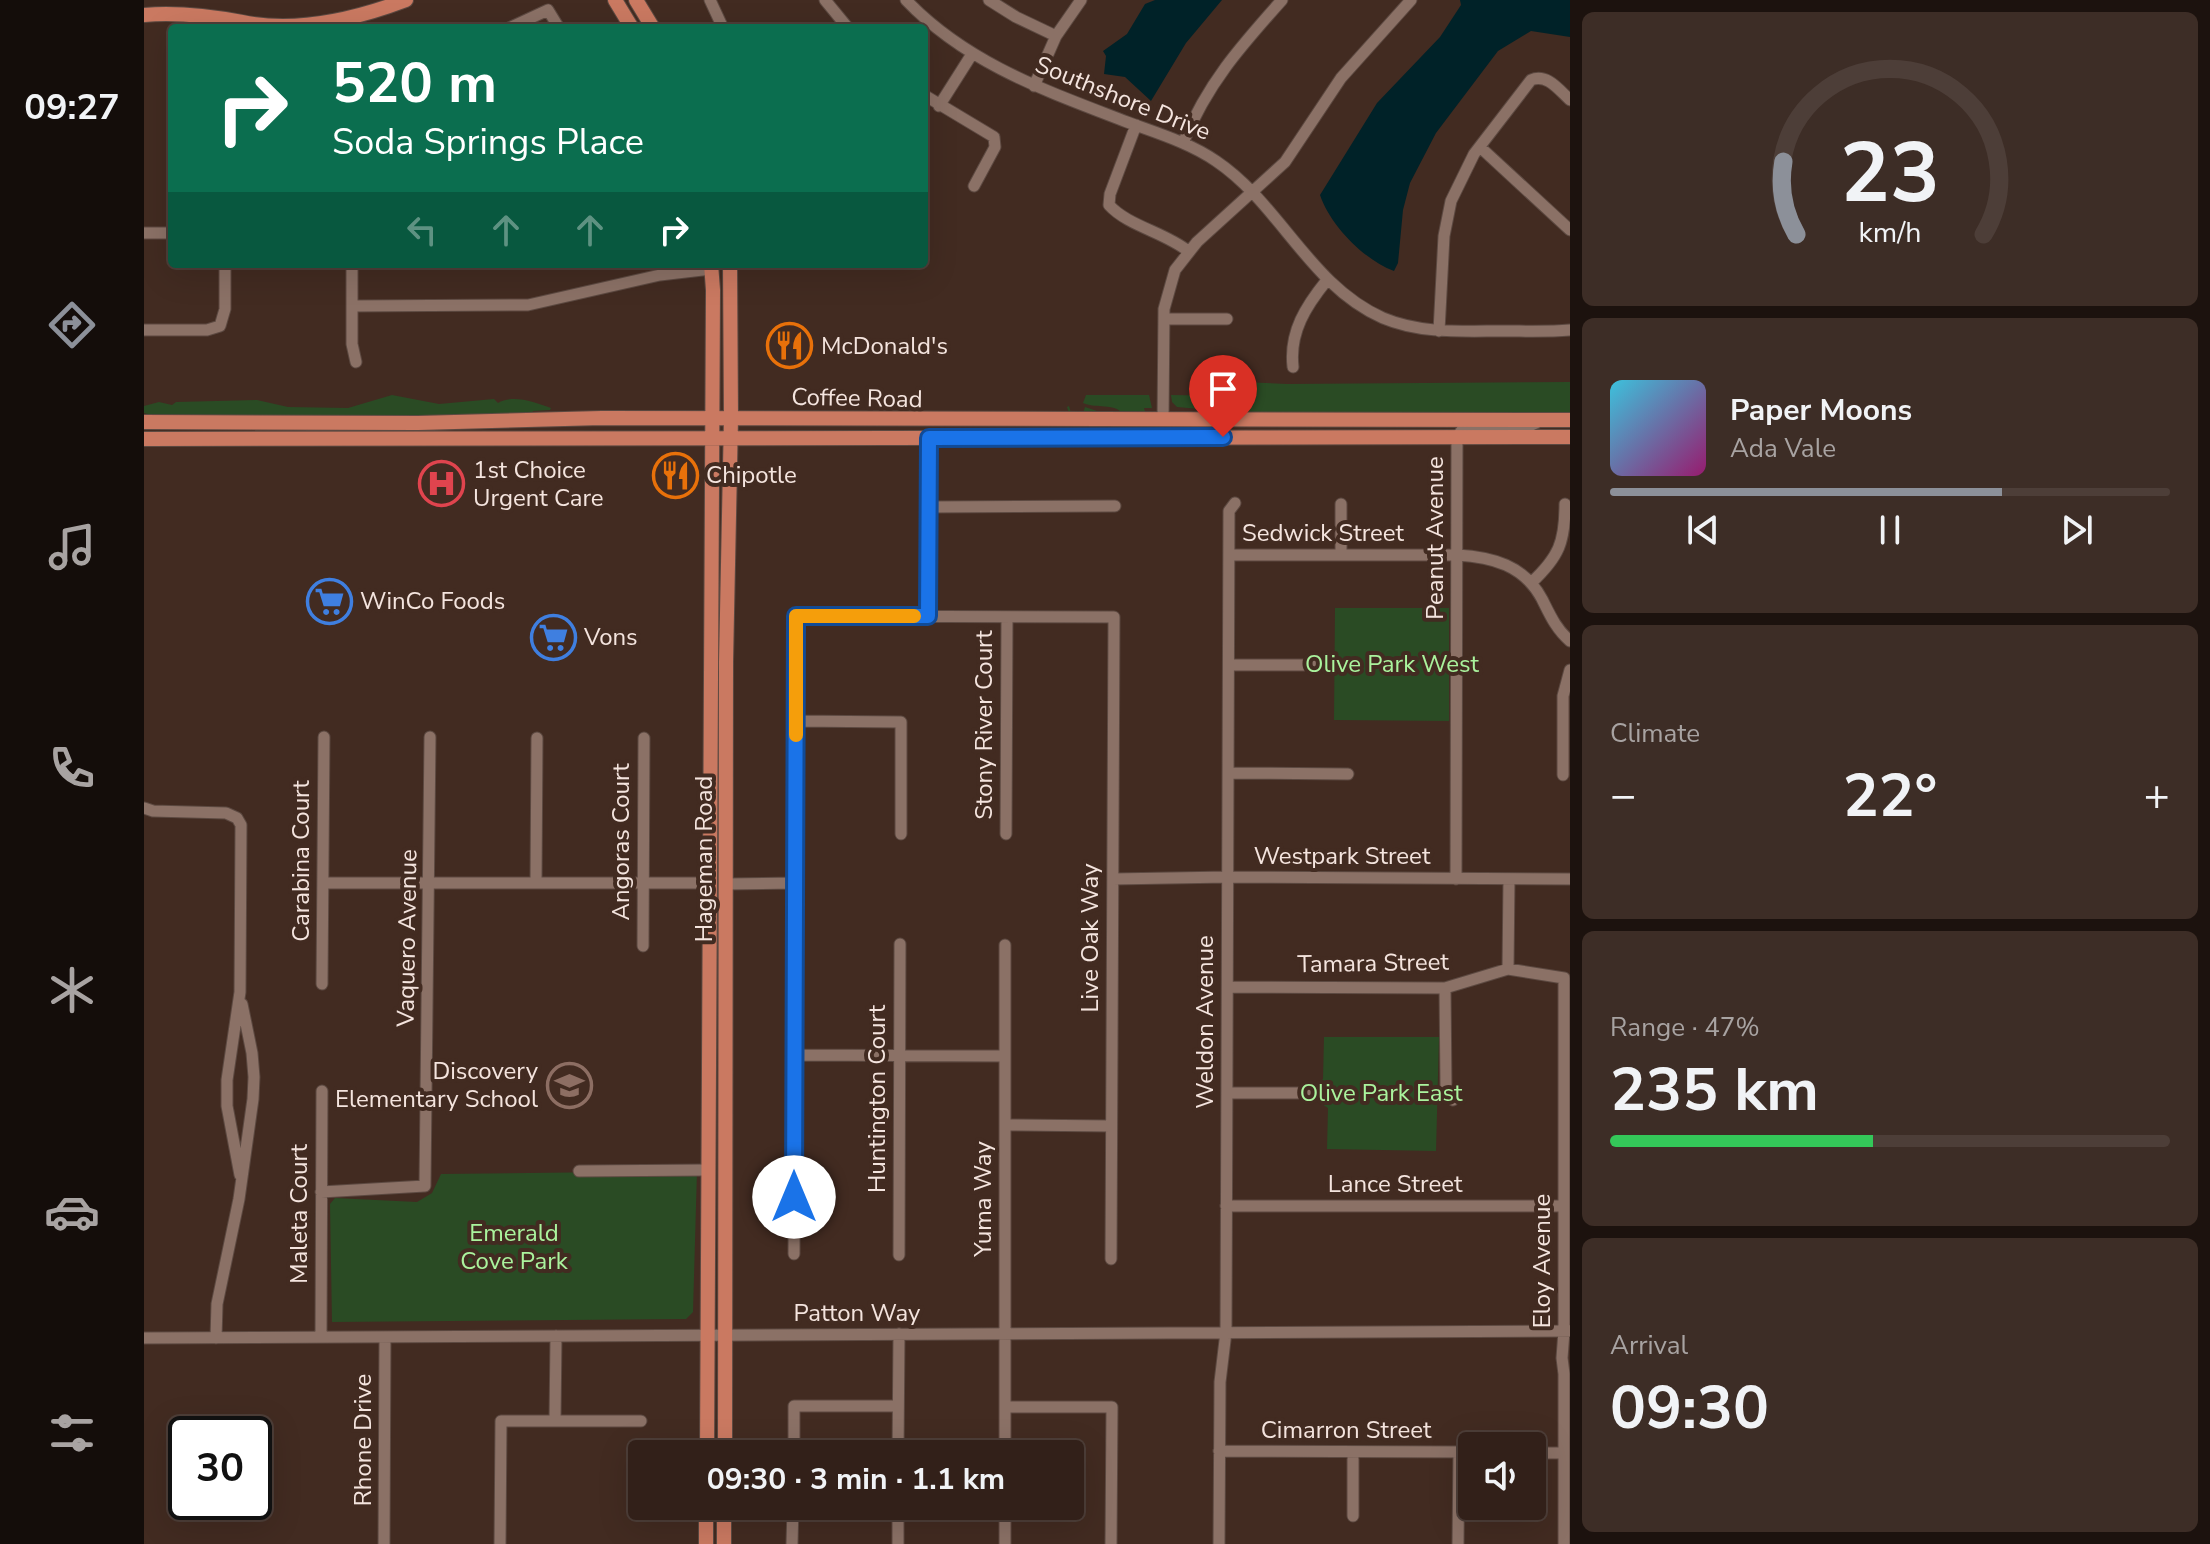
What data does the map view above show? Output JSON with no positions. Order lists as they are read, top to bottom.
{
  "streets": {
    "main road": ["Coffee Road", "Hageman Road"],
    "street": [
      "Southshore Drive",
      "Sedwick Street",
      "Peanut Avenue",
      "Stony River Court",
      "Angoras Court",
      "Westpark Street",
      "Carabina Court",
      "Vaquero Avenue",
      "Live Oak Way",
      "Tamara Street",
      "Weldon Avenue",
      "Huntington Court",
      "Lance Street",
      "Yuma Way",
      "Maleta Court",
      "Eloy Avenue",
      "Patton Way",
      "Cimarron Street",
      "Rhone Drive"
    ]
  },
  "crossings": [
    ["Coffee Road", "Peanut Avenue"],
    ["Coffee Road", "Hageman Road"],
    ["Sedwick Street", "Peanut Avenue"],
    ["Sedwick Street", "Weldon Avenue"],
    ["Peanut Avenue", "Westpark Street"],
    ["Stony River Court", "Live Oak Way"],
    ["Westpark Street", "Live Oak Way"],
    ["Westpark Street", "Weldon Avenue"],
    ["Hageman Road", "Patton Way"],
    ["Vaquero Avenue", "Maleta Court"],
    ["Tamara Street", "Weldon Avenue"],
    ["Tamara Street", "Eloy Avenue"],
    ["Weldon Avenue", "Lance Street"],
    ["Weldon Avenue", "Patton Way"],
    ["Weldon Avenue", "Cimarron Street"],
    ["Lance Street", "Eloy Avenue"],
    ["Yuma Way", "Patton Way"],
    ["Maleta Court", "Patton Way"],
    ["Eloy Avenue", "Patton Way"],
    ["Patton Way", "Rhone Drive"]
  ],
  "parks": ["Olive Park West", "Olive Park East", "Emerald Cove Park"],
  "places": {
    "restaurant": ["McDonald's", "Chipotle"],
    "hospital": ["1st Choice Urgent Care"],
    "supermarket": ["WinCo Foods", "Vons"],
    "school or university": ["Discovery Elementary School"]
  },
  "page": {
    "tabs": "09:27",
    "turn": ["520 m", "Soda Springs Place"],
    "song": ["Paper Moons", "Ada Vale"],
    "tile": [
      "Climate",
      ["Range · 47%", "235 km"],
      ["Arrival", "09:30"]
    ],
    "heat": ["−", "22°", "+"],
    "limit": "30",
    "trip": "09:30 · 3 min · 1.1 km",
    "gauge": ["23", "km/h"]
  }
}
